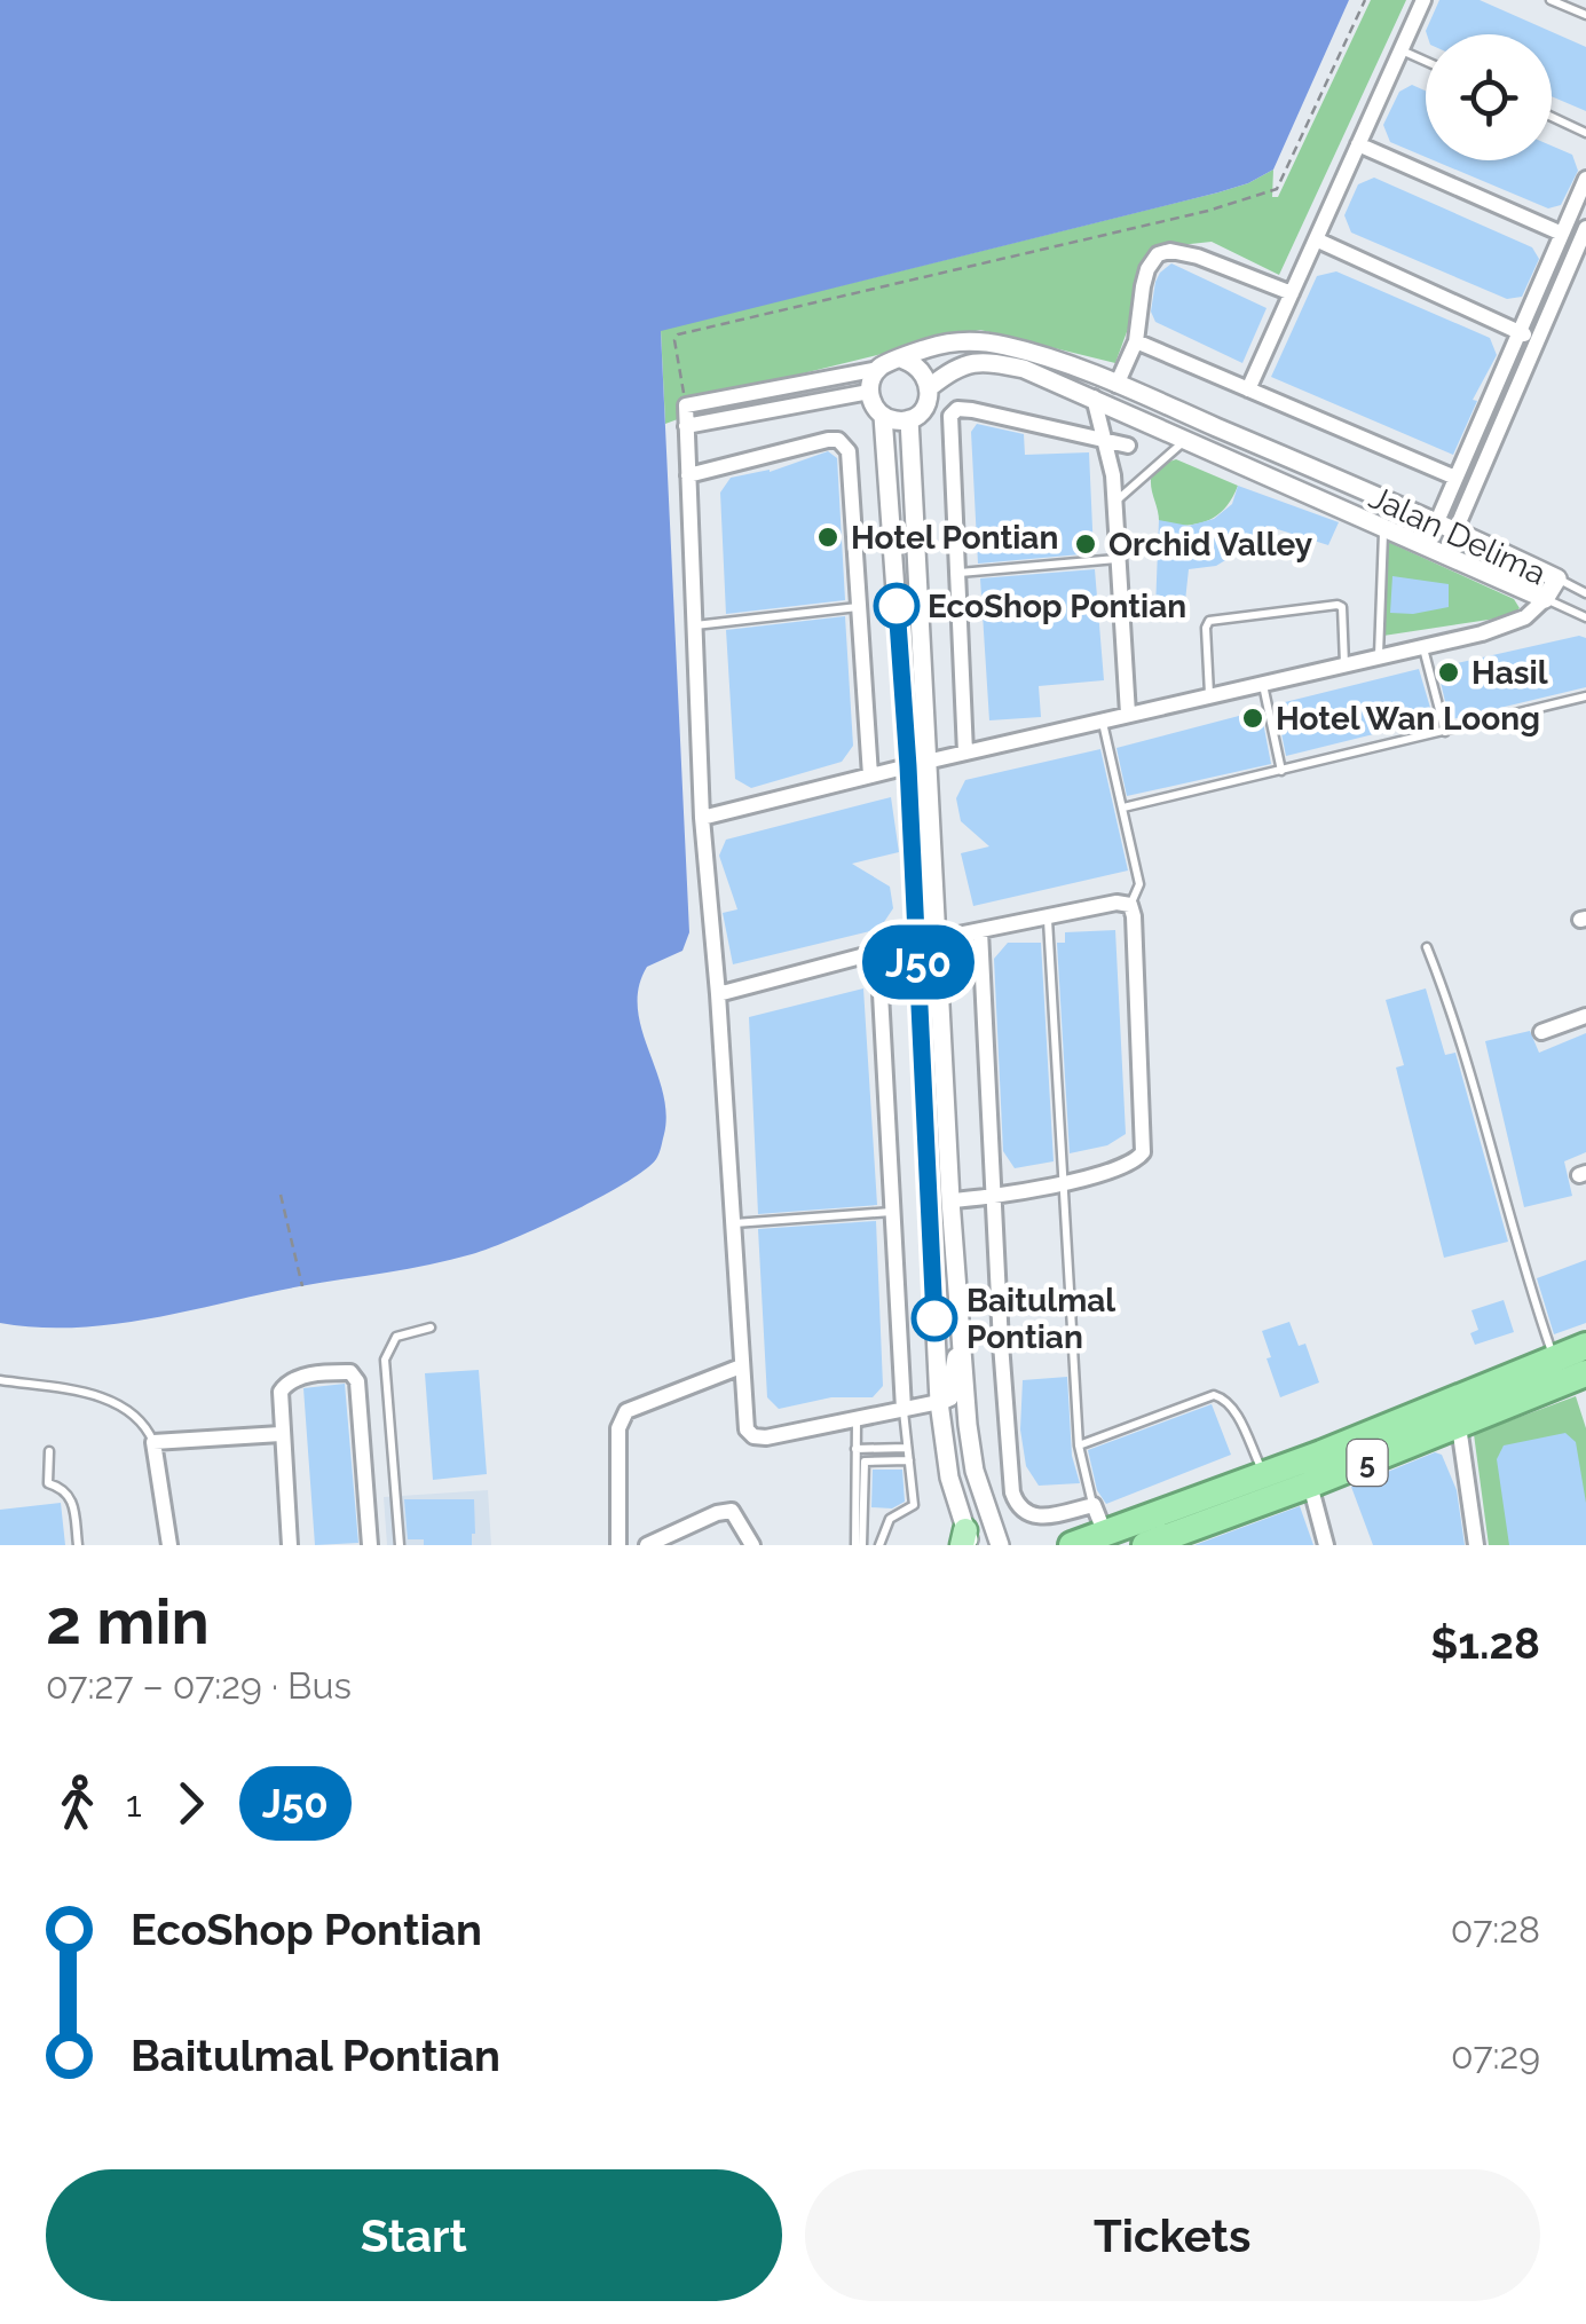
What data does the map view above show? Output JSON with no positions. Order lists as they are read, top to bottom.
{
  "streets": {
    "highway": ["5"],
    "street": ["Jalan Delima"]
  },
  "places": [
    "Hotel Pontian",
    "Orchid Valley",
    "EcoShop Pontian",
    "Hasil",
    "Hotel Wan Loong",
    "Baitulmal Pontian"
  ],
  "lines": ["bus line J50"],
  "page": {
    "on_map": "J50",
    "heading": ["2 min", "07:27 – 07:29 · Bus", "$1.28"],
    "legs": ["1", "J50"],
    "list": [
      {
        "name": "EcoShop Pontian",
        "value": "07:28"
      },
      {
        "name": "Baitulmal Pontian",
        "value": "07:29"
      }
    ],
    "buttons": ["Start", "Tickets"]
  }
}
